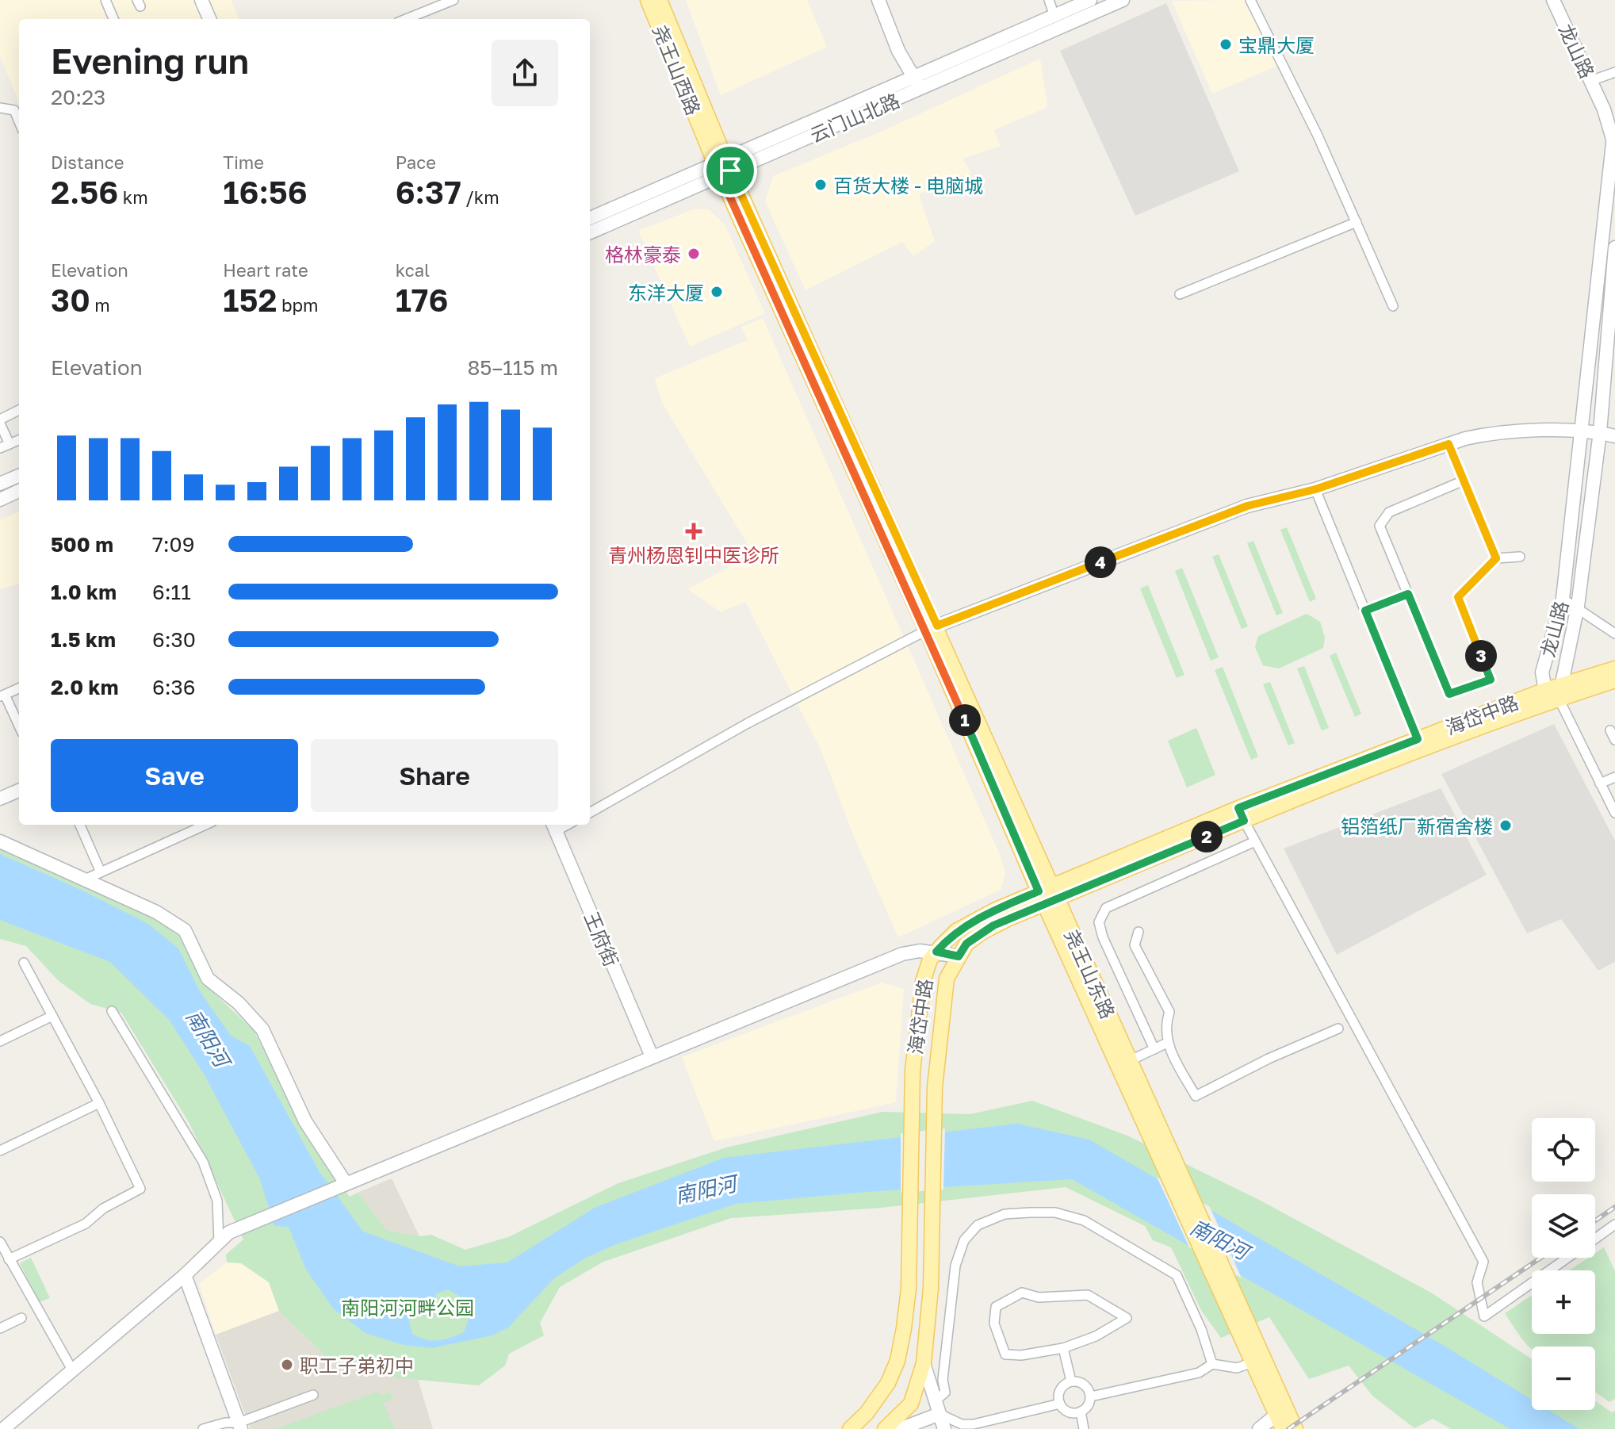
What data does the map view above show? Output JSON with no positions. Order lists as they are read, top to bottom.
{
  "streets": {
    "main road": ["尧王山西路", "海岱中路", "尧王山东路"],
    "street": ["龙山路", "云门山北路", "王府街"]
  },
  "crossings": [
    ["龙山路", "海岱中路"],
    ["尧王山西路", "云门山北路"],
    ["尧王山西路", "尧王山东路"],
    ["云门山北路", "尧王山东路"],
    ["海岱中路", "尧王山东路"]
  ],
  "water": ["南阳河"],
  "parks": ["南阳河河畔公园"],
  "places": {
    "other": [
      "宝鼎大厦",
      "百货大楼 - 电脑城",
      "格林豪泰",
      "东洋大厦",
      "铝箔纸厂新宿舍楼",
      "职工子弟初中"
    ],
    "health": ["青州杨恩钊中医诊所"]
  },
  "page": {
    "heading": ["Evening run", "20:23"],
    "stats": [
      ["Distance", "2.56 km"],
      ["Time", "16:56"],
      ["Pace", "6:37 /km"],
      ["Elevation", "30 m"],
      ["Heart rate", "152 bpm"],
      ["kcal", "176"]
    ],
    "chart": ["Elevation", "85–115 m"],
    "list": [
      {
        "name": "500 m",
        "note": "7:09"
      },
      {
        "name": "1.0 km",
        "note": "6:11"
      },
      {
        "name": "1.5 km",
        "note": "6:30"
      },
      {
        "name": "2.0 km",
        "note": "6:36"
      }
    ],
    "pins": [
      "4",
      "3",
      "1",
      "2"
    ],
    "buttons": ["Save", "Share"],
    "map_buttons": ["+", "−"]
  }
}
